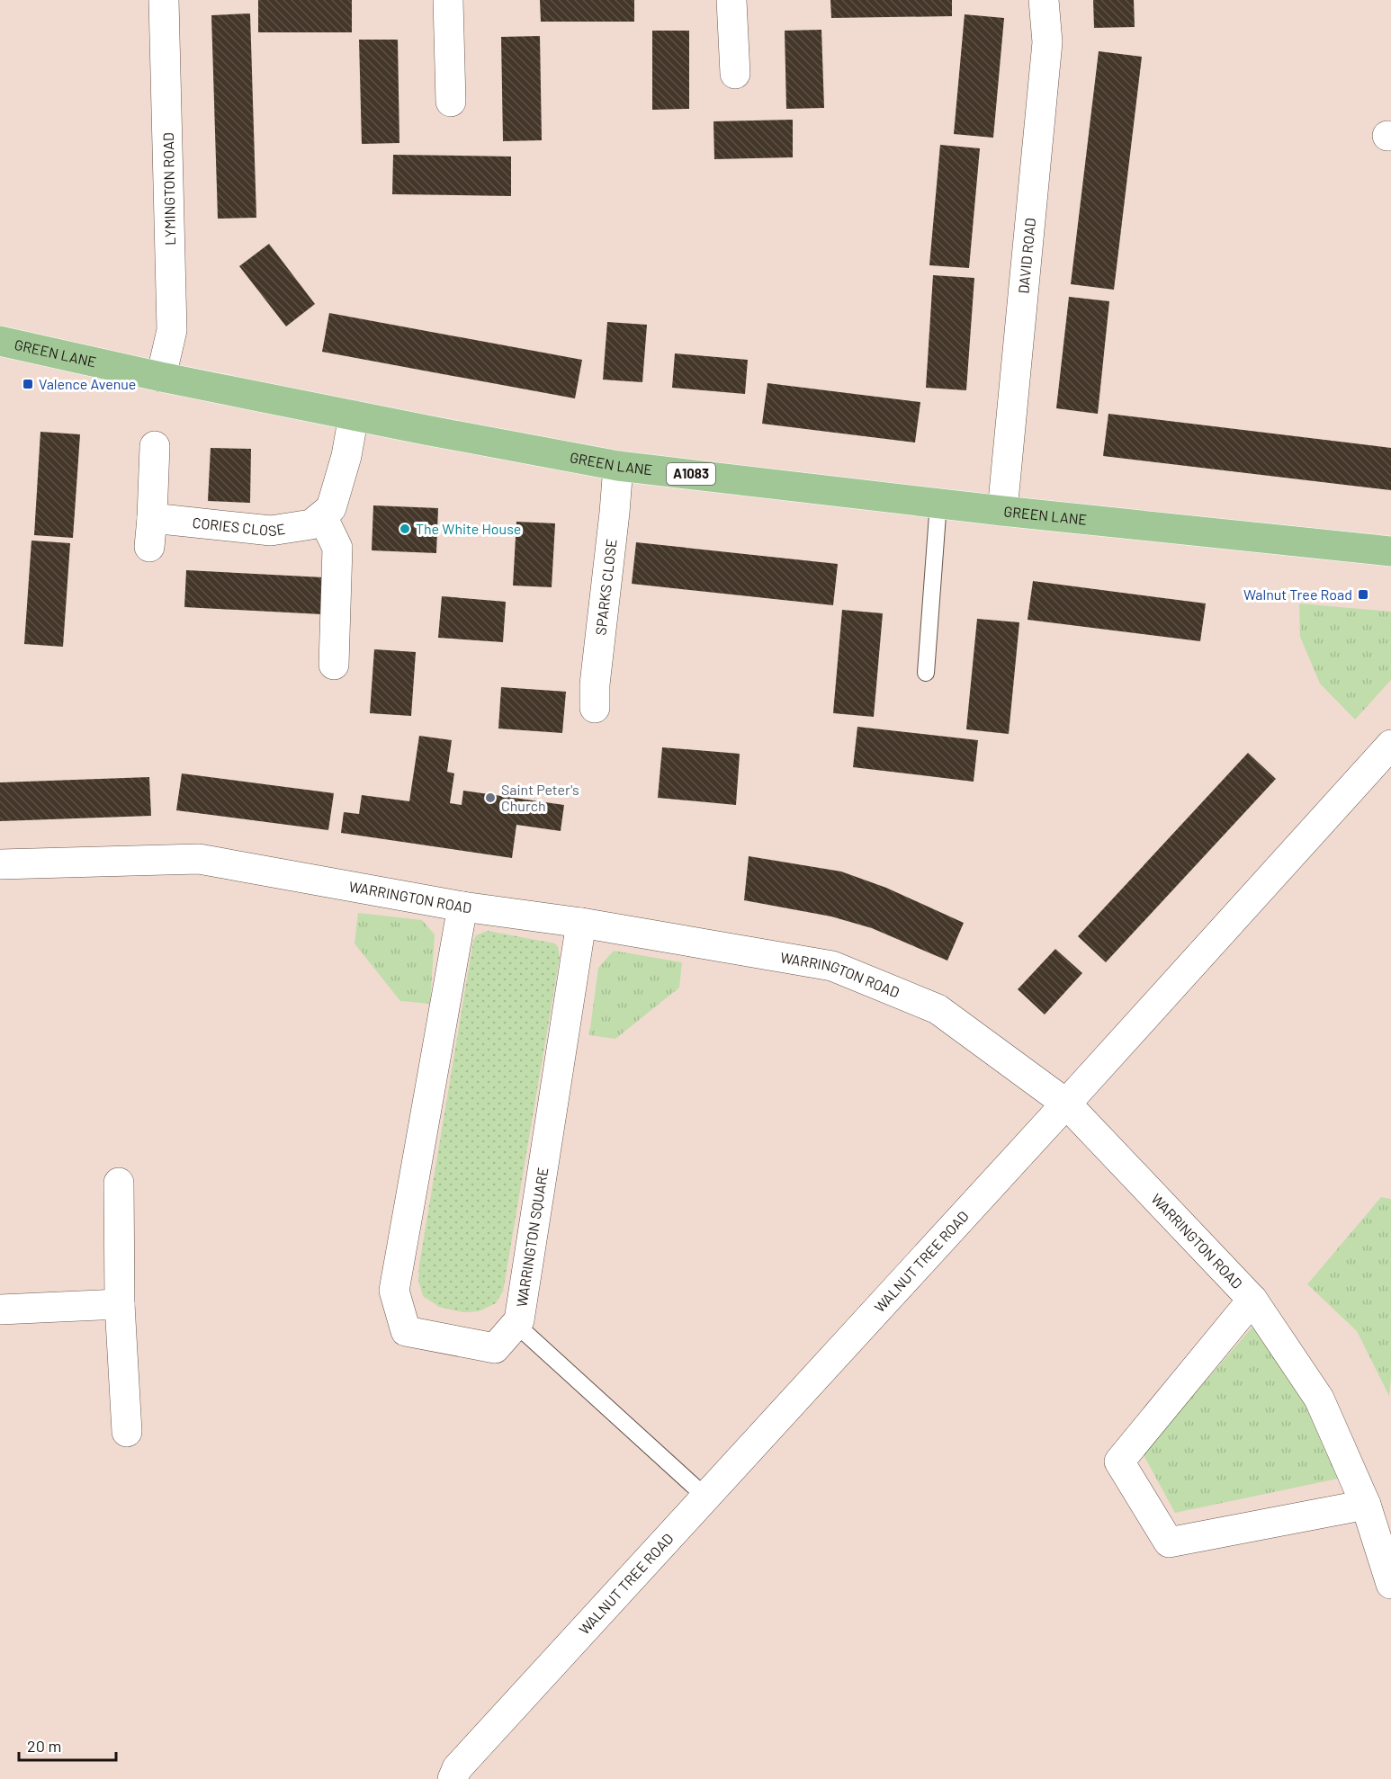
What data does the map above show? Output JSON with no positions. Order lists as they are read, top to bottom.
{
  "streets": {
    "main road": ["GREEN LANE", "A1083"],
    "street": [
      "LYMINGTON ROAD",
      "DAVID ROAD",
      "CORIES CLOSE",
      "SPARKS CLOSE",
      "WARRINGTON ROAD",
      "WARRINGTON SQUARE",
      "WALNUT TREE ROAD"
    ]
  },
  "crossings": [
    ["LYMINGTON ROAD", "GREEN LANE"],
    ["DAVID ROAD", "GREEN LANE"],
    ["GREEN LANE", "SPARKS CLOSE"],
    ["WARRINGTON ROAD", "WARRINGTON SQUARE"],
    ["WARRINGTON ROAD", "WALNUT TREE ROAD"]
  ],
  "places": {
    "transit": ["Valence Avenue", "Walnut Tree Road"],
    "other": ["The White House", "Saint Peter's Church"]
  },
  "scale_bar": "20 m"
}
